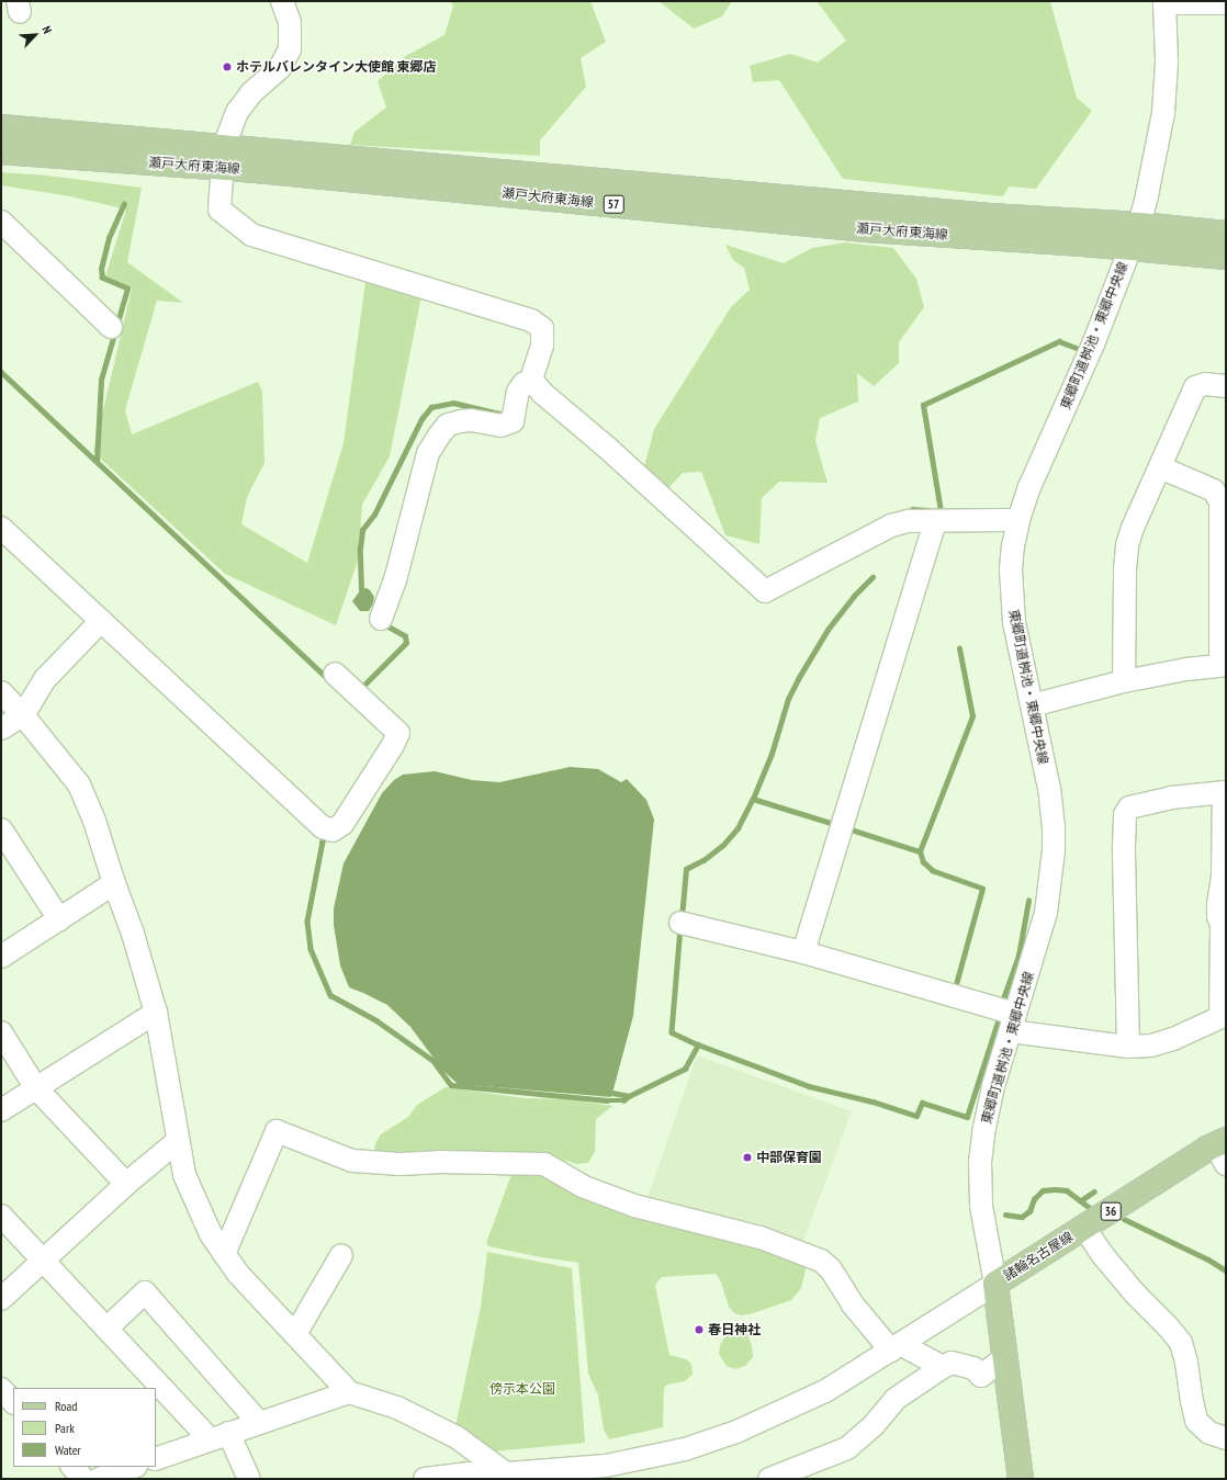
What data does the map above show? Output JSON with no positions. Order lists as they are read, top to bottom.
{
  "streets": {
    "main road": [
      "瀬戸大府東海線",
      "57",
      "36",
      "諸輪名古屋線"
    ],
    "street": ["東郷町道桝池・東郷中央線"]
  },
  "crossings": [
    ["瀬戸大府東海線", "東郷町道桝池・東郷中央線"],
    ["東郷町道桝池・東郷中央線", "諸輪名古屋線"]
  ],
  "parks": ["傍示本公園"],
  "places": ["ホテルバレンタイン大使館 東郷店", "中部保育園", "春日神社"],
  "legend": ["Road", "Park", "Water"],
  "north": "top right"
}
